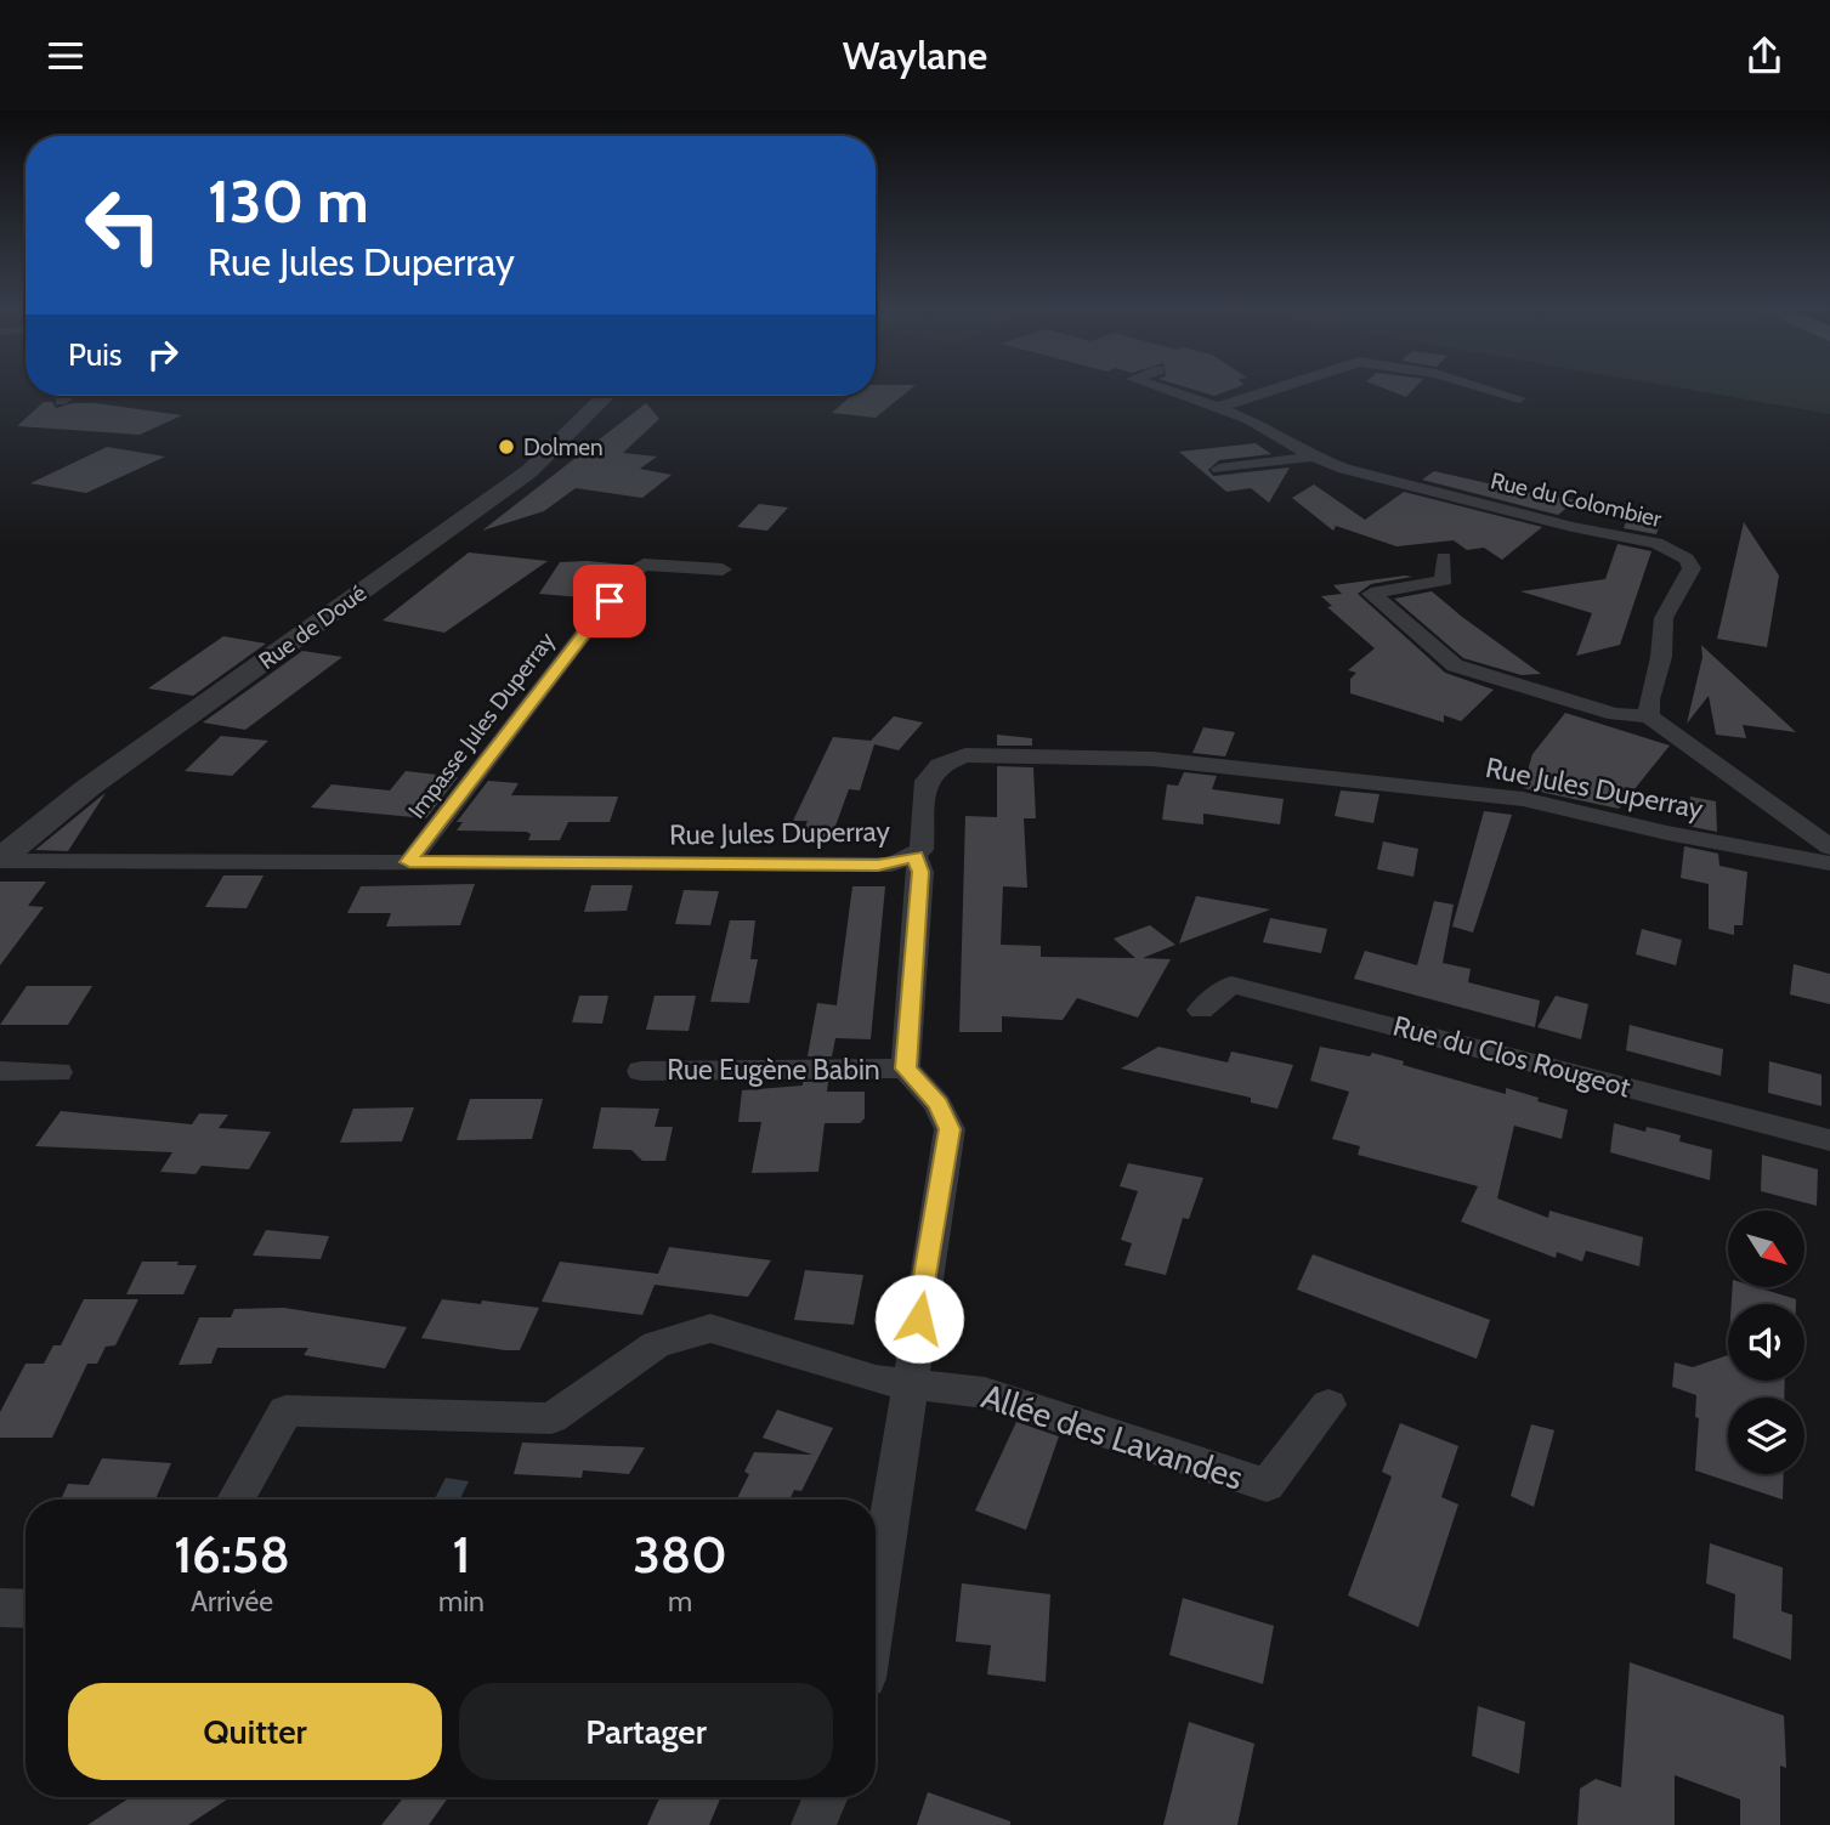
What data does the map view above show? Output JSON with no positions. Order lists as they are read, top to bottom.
{
  "streets": {
    "street": [
      "Rue du Colombier",
      "Rue de Doué",
      "Impasse Jules Duperray",
      "Rue Jules Duperray",
      "Rue du Clos Rougeot",
      "Rue Eugène Babin",
      "Allée des Lavandes"
    ]
  },
  "crossings": [
    ["Rue de Doué", "Rue Jules Duperray"],
    ["Impasse Jules Duperray", "Rue Jules Duperray"]
  ],
  "places": ["Dolmen"],
  "north": "bottom right",
  "page": {
    "header": "Waylane",
    "turn": ["130 m", "Rue Jules Duperray"],
    "then": "Puis",
    "eta": [
      "16:58",
      "Arrivée",
      "1",
      "min",
      "380",
      "m"
    ],
    "buttons": ["Quitter", "Partager"]
  }
}
